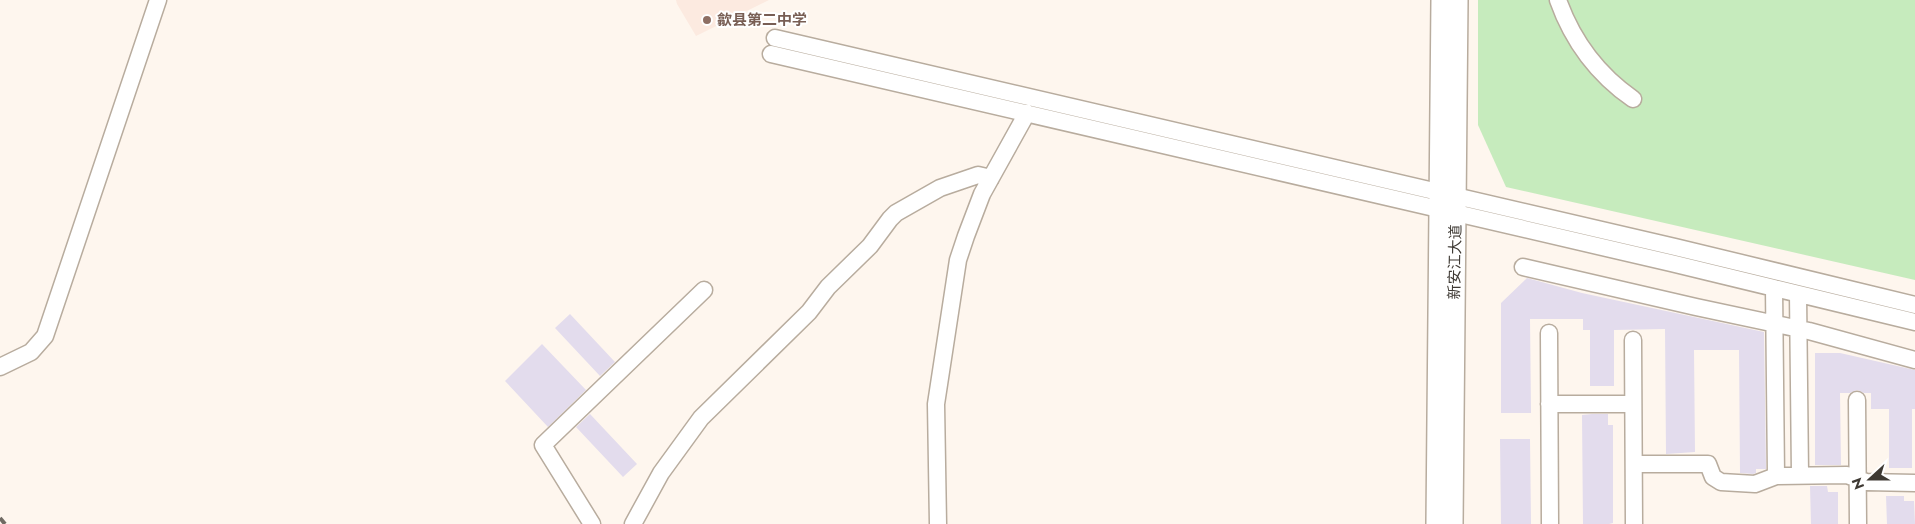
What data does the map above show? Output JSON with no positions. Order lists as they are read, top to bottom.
{
  "streets": {
    "main road": ["新安江大道"]
  },
  "places": ["歙县第二中学"],
  "north": "left"
}
